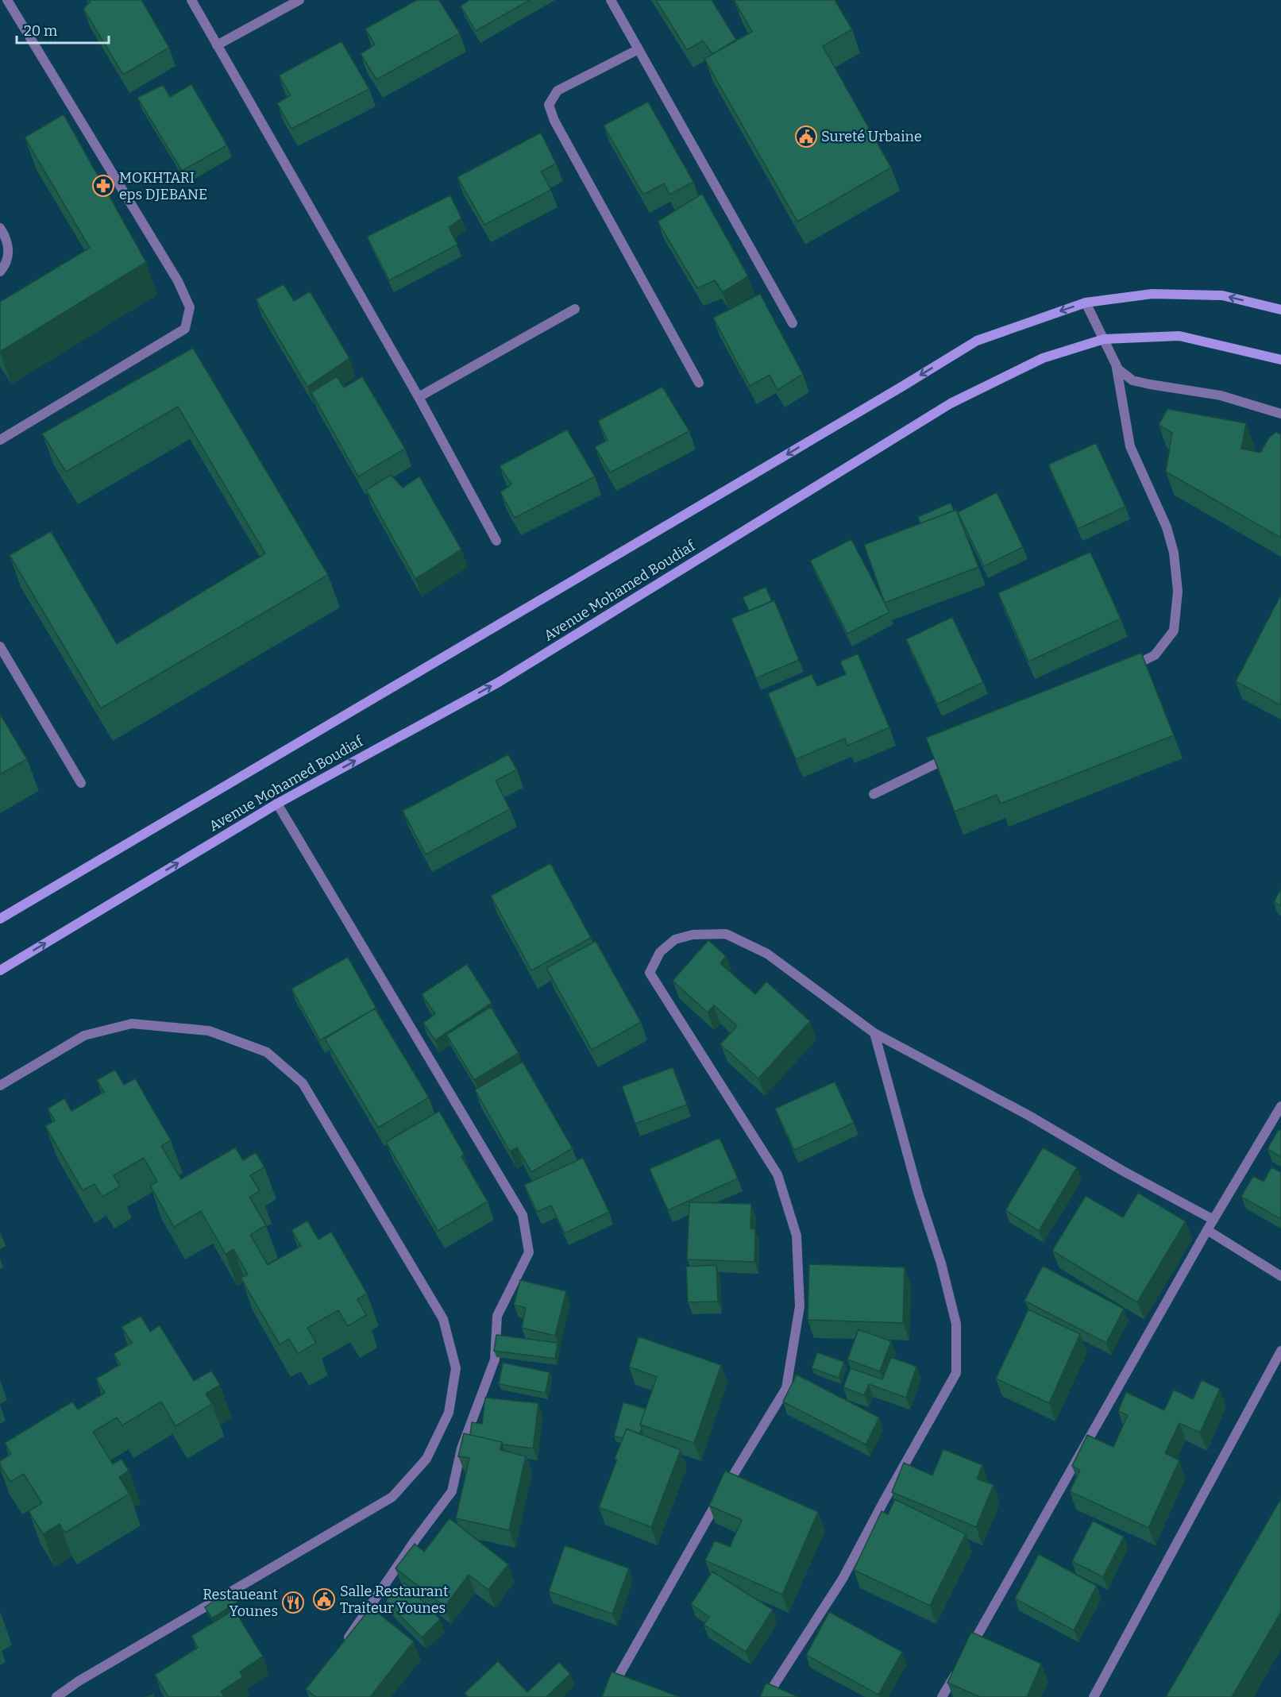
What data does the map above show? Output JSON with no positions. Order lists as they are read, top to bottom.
{
  "streets": {
    "main road": ["Avenue Mohamed Boudiaf"]
  },
  "places": {
    "public building": ["Sureté Urbaine", "Salle Restaurant Traiteur Younes"],
    "pharmacy": ["MOKHTARI eps DJEBANE"],
    "restaurant": ["Restaueant Younes"]
  },
  "scale_bar": "20 m"
}
